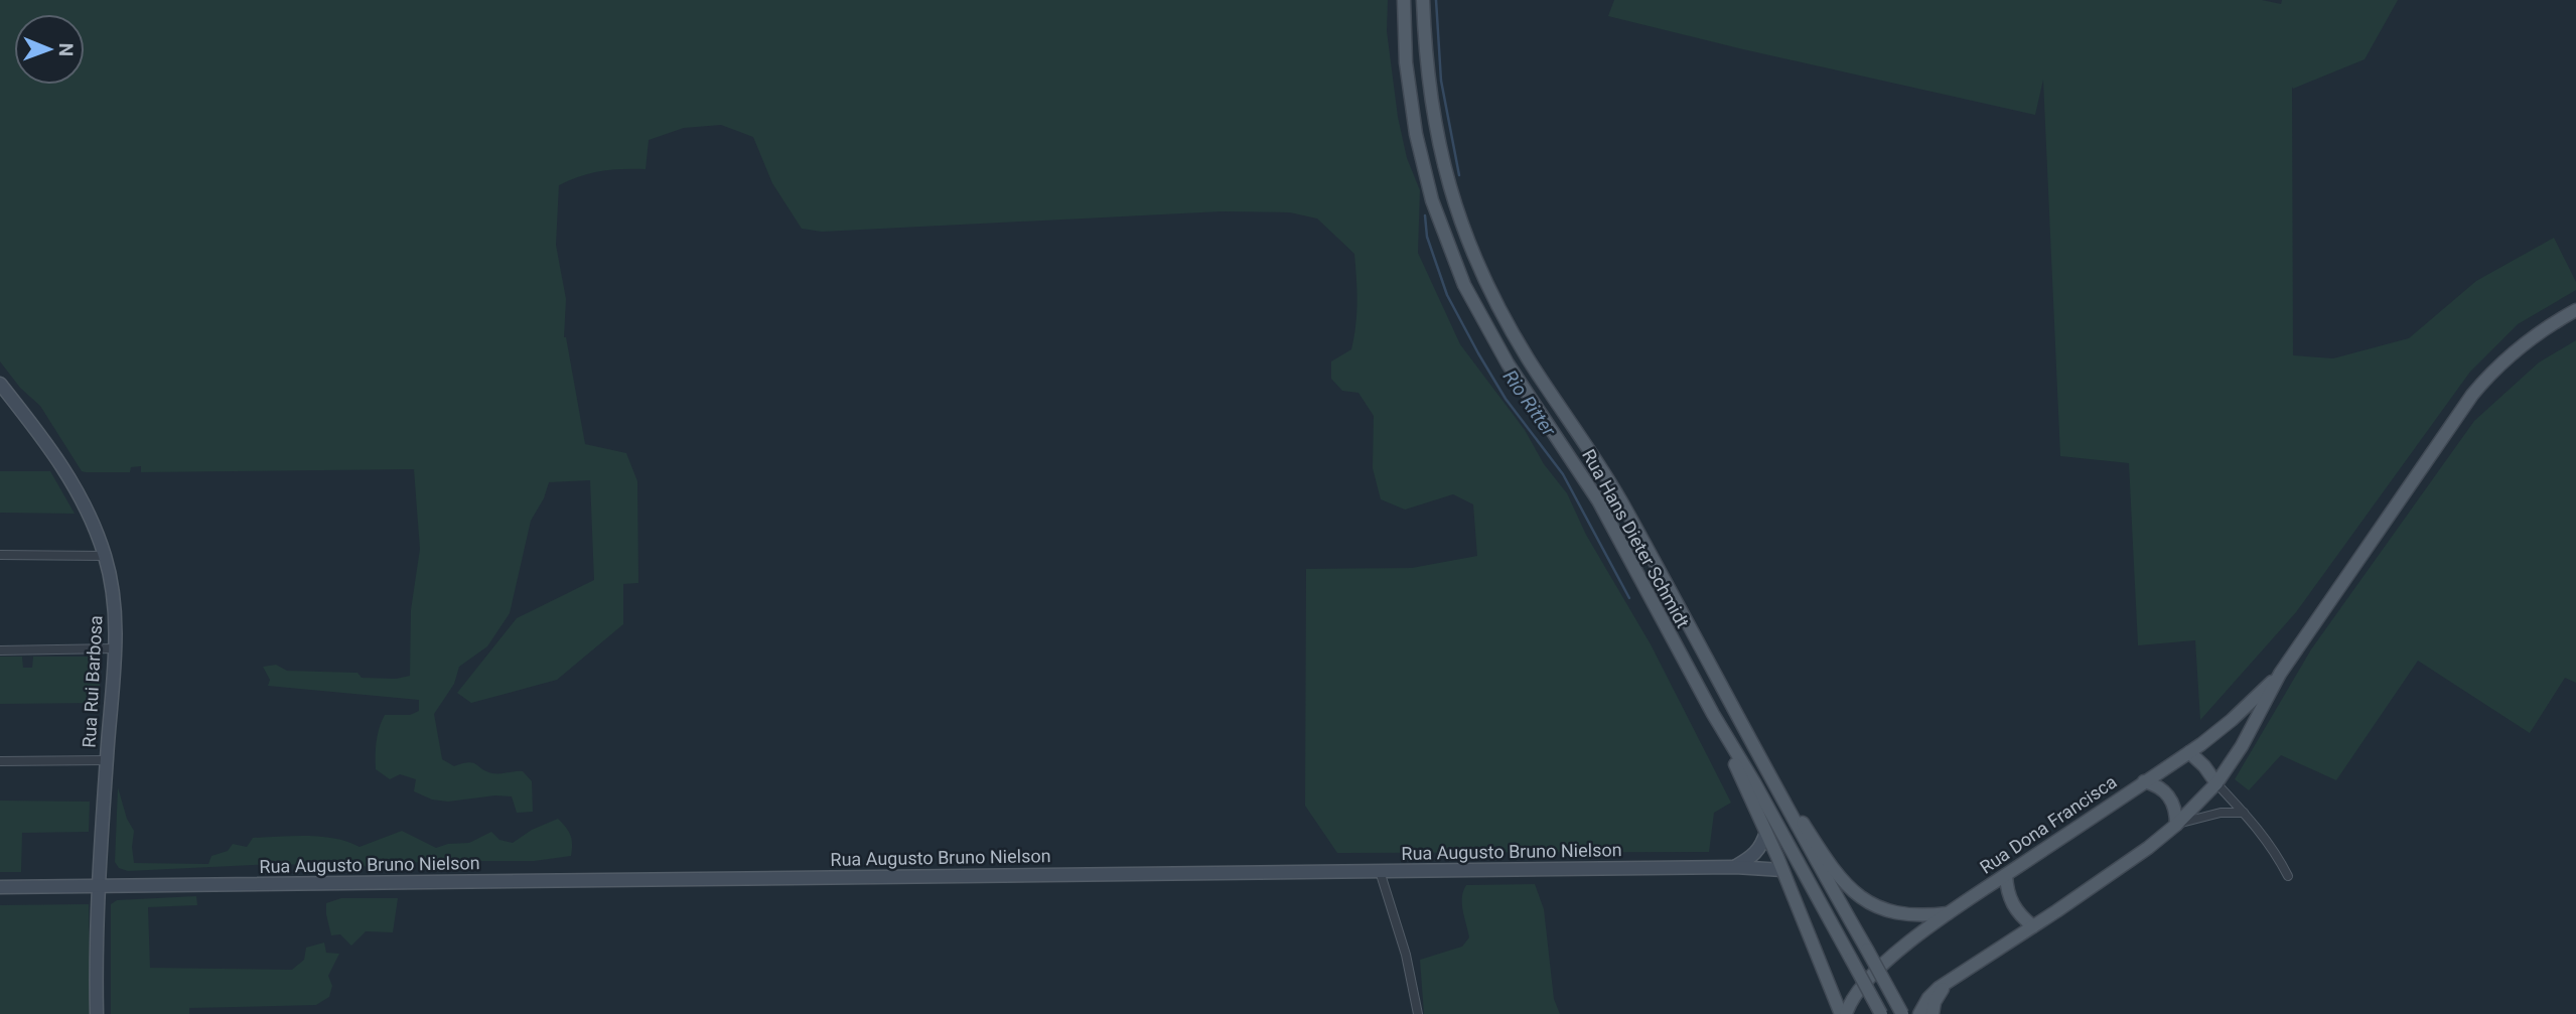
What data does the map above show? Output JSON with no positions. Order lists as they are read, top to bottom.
{
  "streets": {
    "main road": [
      "Rua Hans Dieter Schmidt",
      "Rua Rui Barbosa",
      "Rua Dona Francisca",
      "Rua Augusto Bruno Nielson"
    ]
  },
  "crossings": [
    ["Rua Rui Barbosa", "Rua Augusto Bruno Nielson"]
  ],
  "water": ["Rio Ritter"],
  "north": "right"
}
